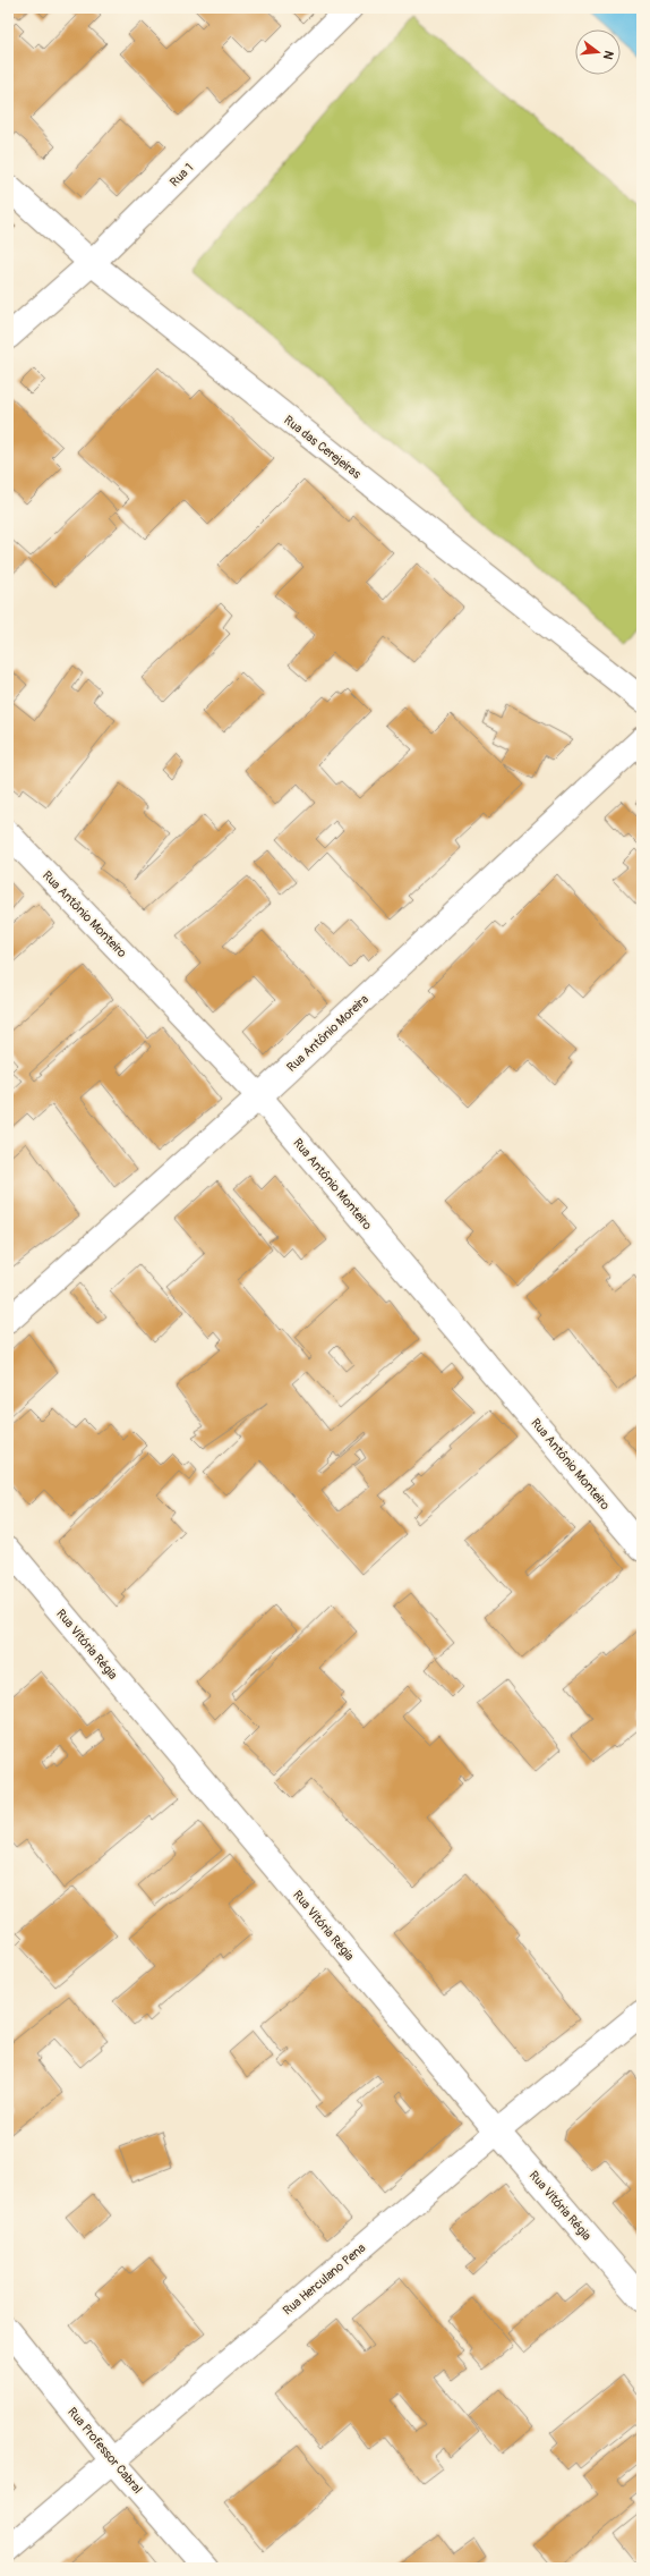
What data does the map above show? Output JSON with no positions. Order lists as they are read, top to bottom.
{
  "streets": {
    "street": [
      "Rua 1",
      "Rua das Cerejeiras",
      "Rua Antônio Monteiro",
      "Rua Antônio Moreira",
      "Rua Vitória Régia",
      "Rua Herculano Pena",
      "Rua Professor Cabral"
    ]
  },
  "crossings": [
    ["Rua 1", "Rua das Cerejeiras"],
    ["Rua Antônio Monteiro", "Rua Antônio Moreira"],
    ["Rua Vitória Régia", "Rua Herculano Pena"],
    ["Rua Herculano Pena", "Rua Professor Cabral"]
  ],
  "north": "right"
}
